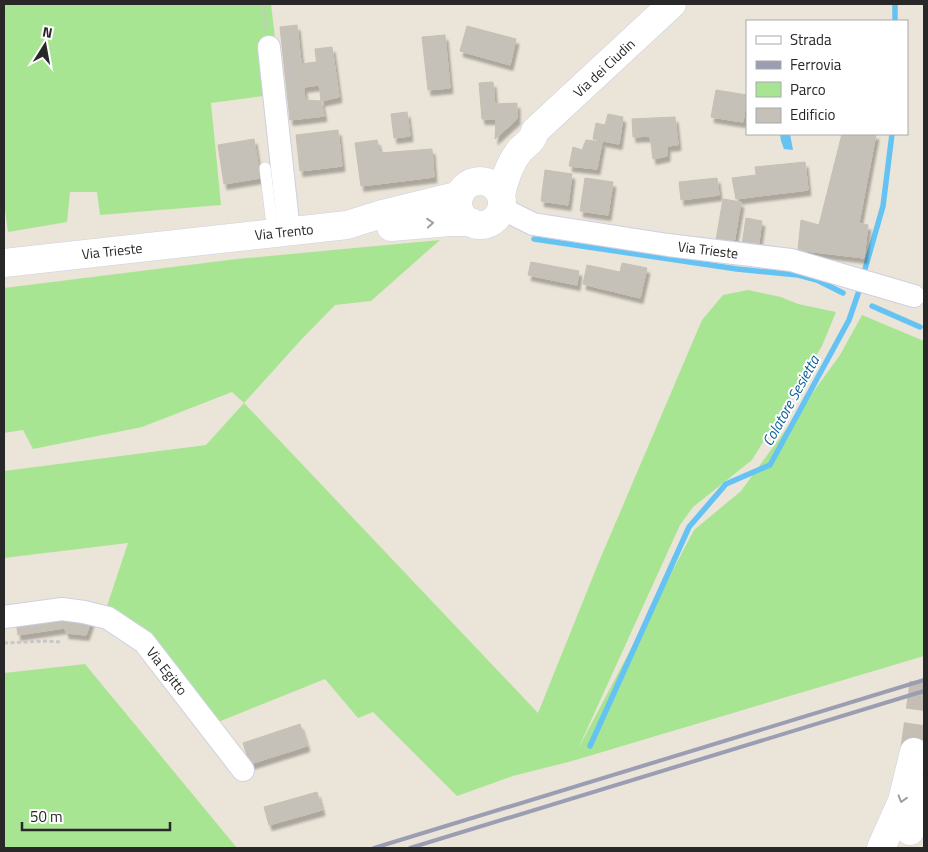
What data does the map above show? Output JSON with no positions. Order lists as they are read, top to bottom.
{
  "streets": {
    "street": [
      "Via dei Ciudin",
      "Via Trento",
      "Via Trieste",
      "Via Egitto"
    ]
  },
  "crossings": [
    ["Via dei Ciudin", "Via Trieste"],
    ["Via Trento", "Via Trieste"]
  ],
  "water": ["Colatore Sesietta"],
  "legend": [
    "Strada",
    "Ferrovia",
    "Parco",
    "Edificio"
  ],
  "scale_bar": "50 m",
  "north": "top"
}
